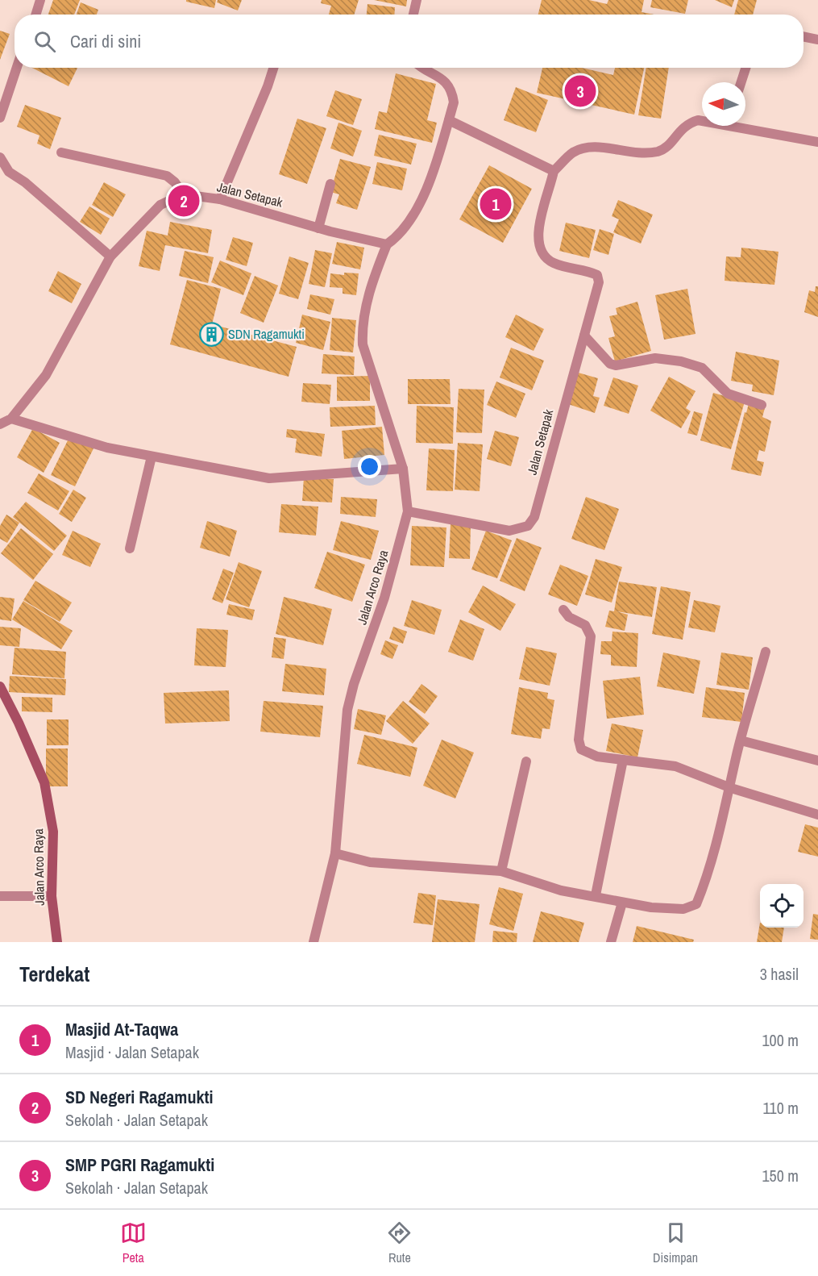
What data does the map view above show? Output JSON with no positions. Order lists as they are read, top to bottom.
{
  "streets": {
    "main road": ["Jalan Arco Raya"],
    "street": ["Jalan Setapak"]
  },
  "crossings": [
    ["Jalan Setapak", "Jalan Arco Raya"]
  ],
  "places": {
    "building": ["SDN Ragamukti"]
  },
  "north": "left",
  "page": {
    "search": "Cari di sini",
    "pins": ["3", "2", "1"],
    "heading": ["Terdekat", "3 hasil"],
    "list": [
      {
        "mark": "1",
        "name": "Masjid At-Taqwa",
        "note": "Masjid · Jalan Setapak",
        "value": "100 m"
      },
      {
        "mark": "2",
        "name": "SD Negeri Ragamukti",
        "note": "Sekolah · Jalan Setapak",
        "value": "110 m"
      },
      {
        "mark": "3",
        "name": "SMP PGRI Ragamukti",
        "note": "Sekolah · Jalan Setapak",
        "value": "150 m"
      }
    ],
    "nav": ["Peta", "Rute", "Disimpan"]
  }
}
